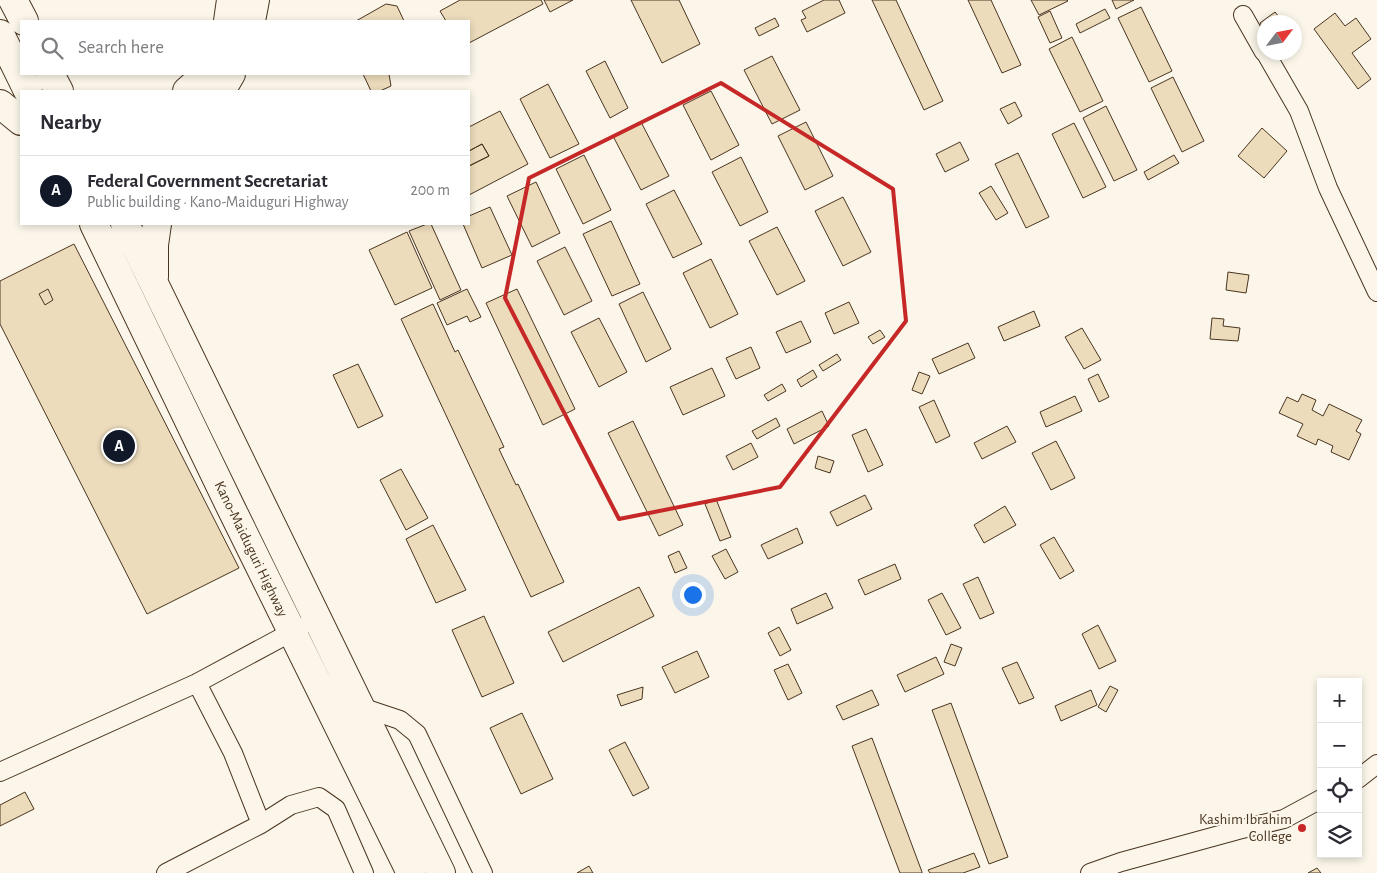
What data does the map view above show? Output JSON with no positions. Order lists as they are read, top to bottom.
{
  "streets": {
    "highway": ["Kano-Maiduguri Highway"]
  },
  "places": ["Kashim Ibrahim College"],
  "north": "top right",
  "page": {
    "search": "Search here",
    "heading": "Nearby",
    "list": [
      {
        "mark": "A",
        "name": "Federal Government Secretariat",
        "note": "Public building · Kano-Maiduguri Highway",
        "value": "200 m"
      }
    ],
    "pins": "A",
    "map_buttons": ["+", "−"]
  }
}
